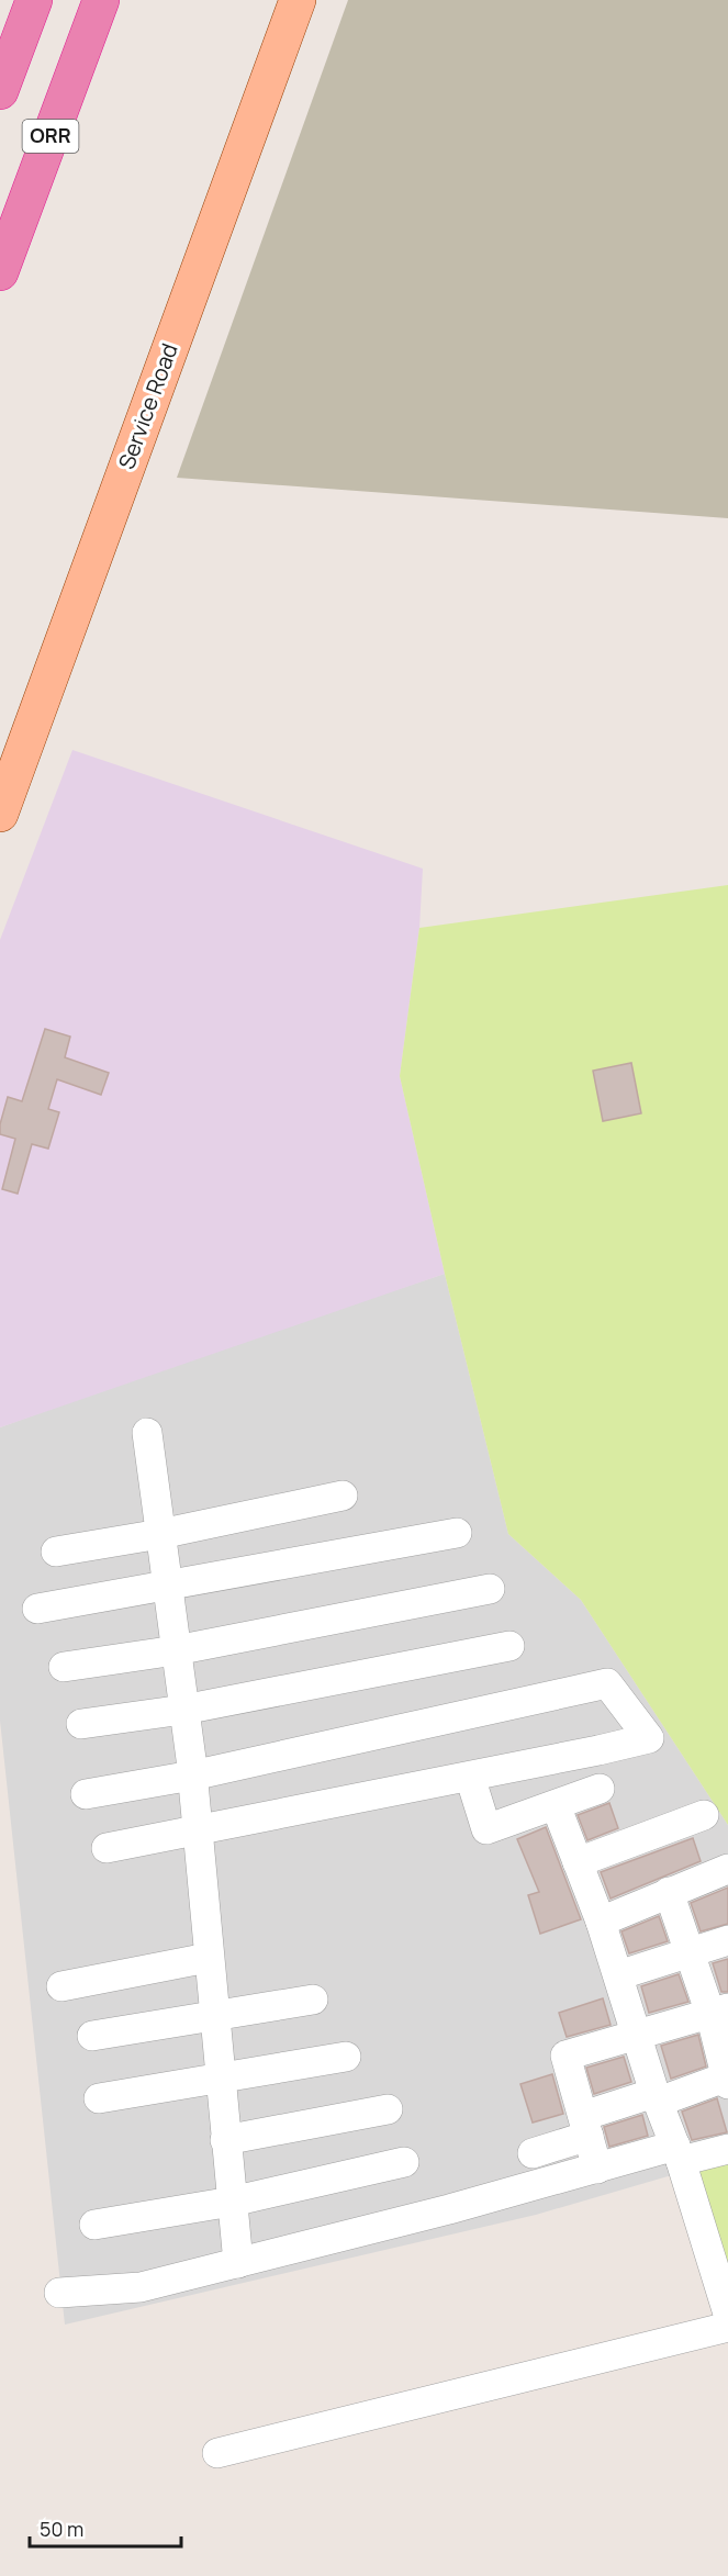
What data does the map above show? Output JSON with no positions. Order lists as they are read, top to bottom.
{
  "streets": {
    "highway": ["ORR"],
    "main road": ["Service Road"]
  },
  "scale_bar": "50 m"
}
